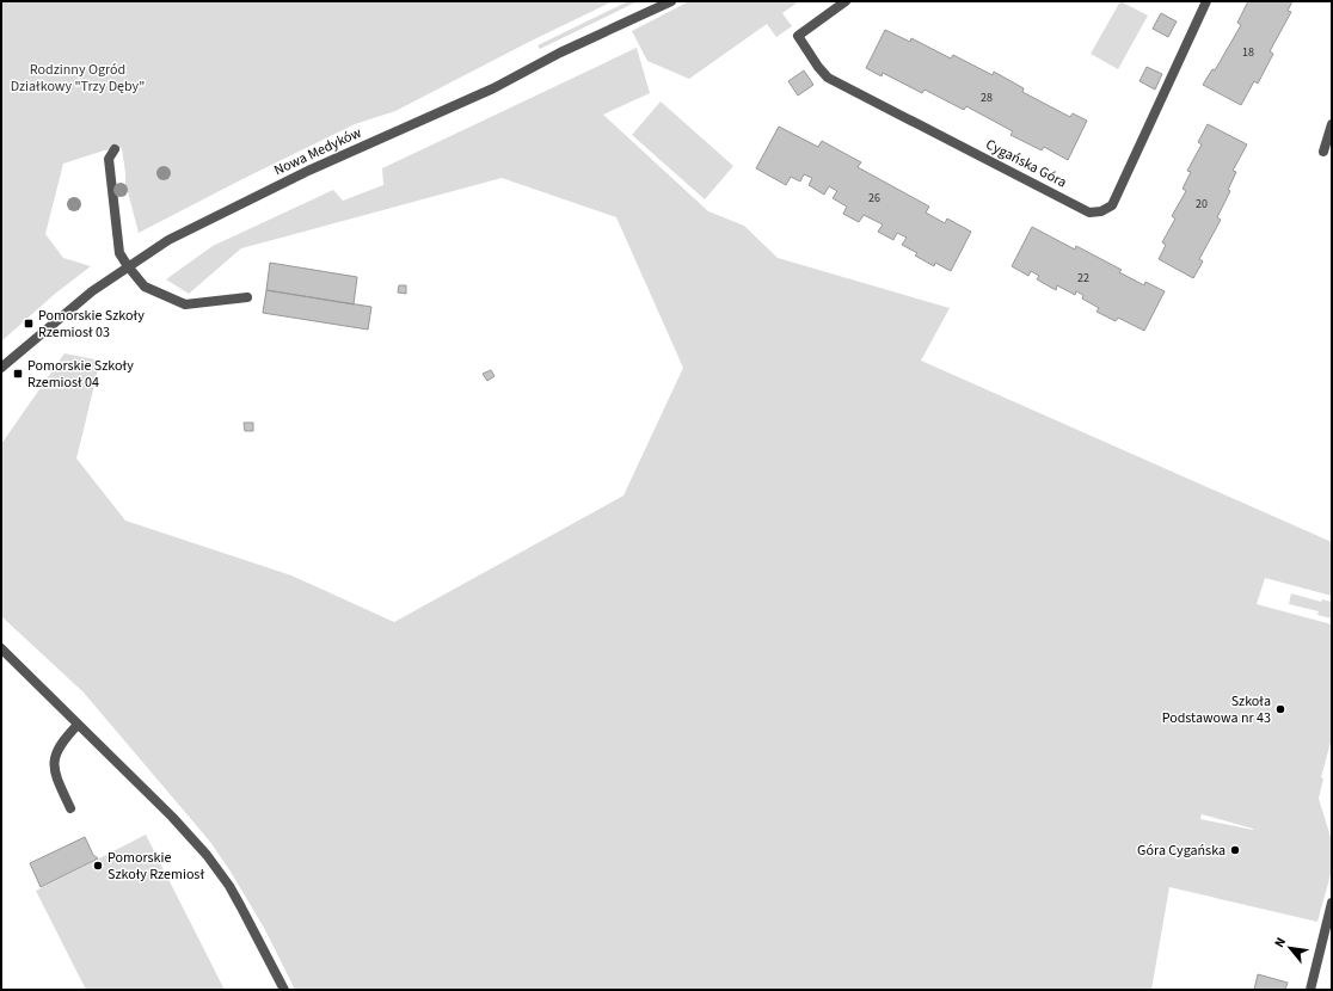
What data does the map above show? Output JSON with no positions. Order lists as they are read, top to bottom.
{
  "streets": {
    "street": ["Nowa Medyków", "Cygańska Góra"]
  },
  "parks": ["Rodzinny Ogród Działkowy \"Trzy Dęby\""],
  "places": {
    "transit": ["Pomorskie Szkoły Rzemiosł 03", "Pomorskie Szkoły Rzemiosł 04"],
    "other": ["Szkoła Podstawowa nr 43", "Góra Cygańska", "Pomorskie Szkoły Rzemiosł"]
  },
  "house_numbers": [
    "18",
    "28",
    "26",
    "20",
    "22"
  ],
  "north": "top left"
}
